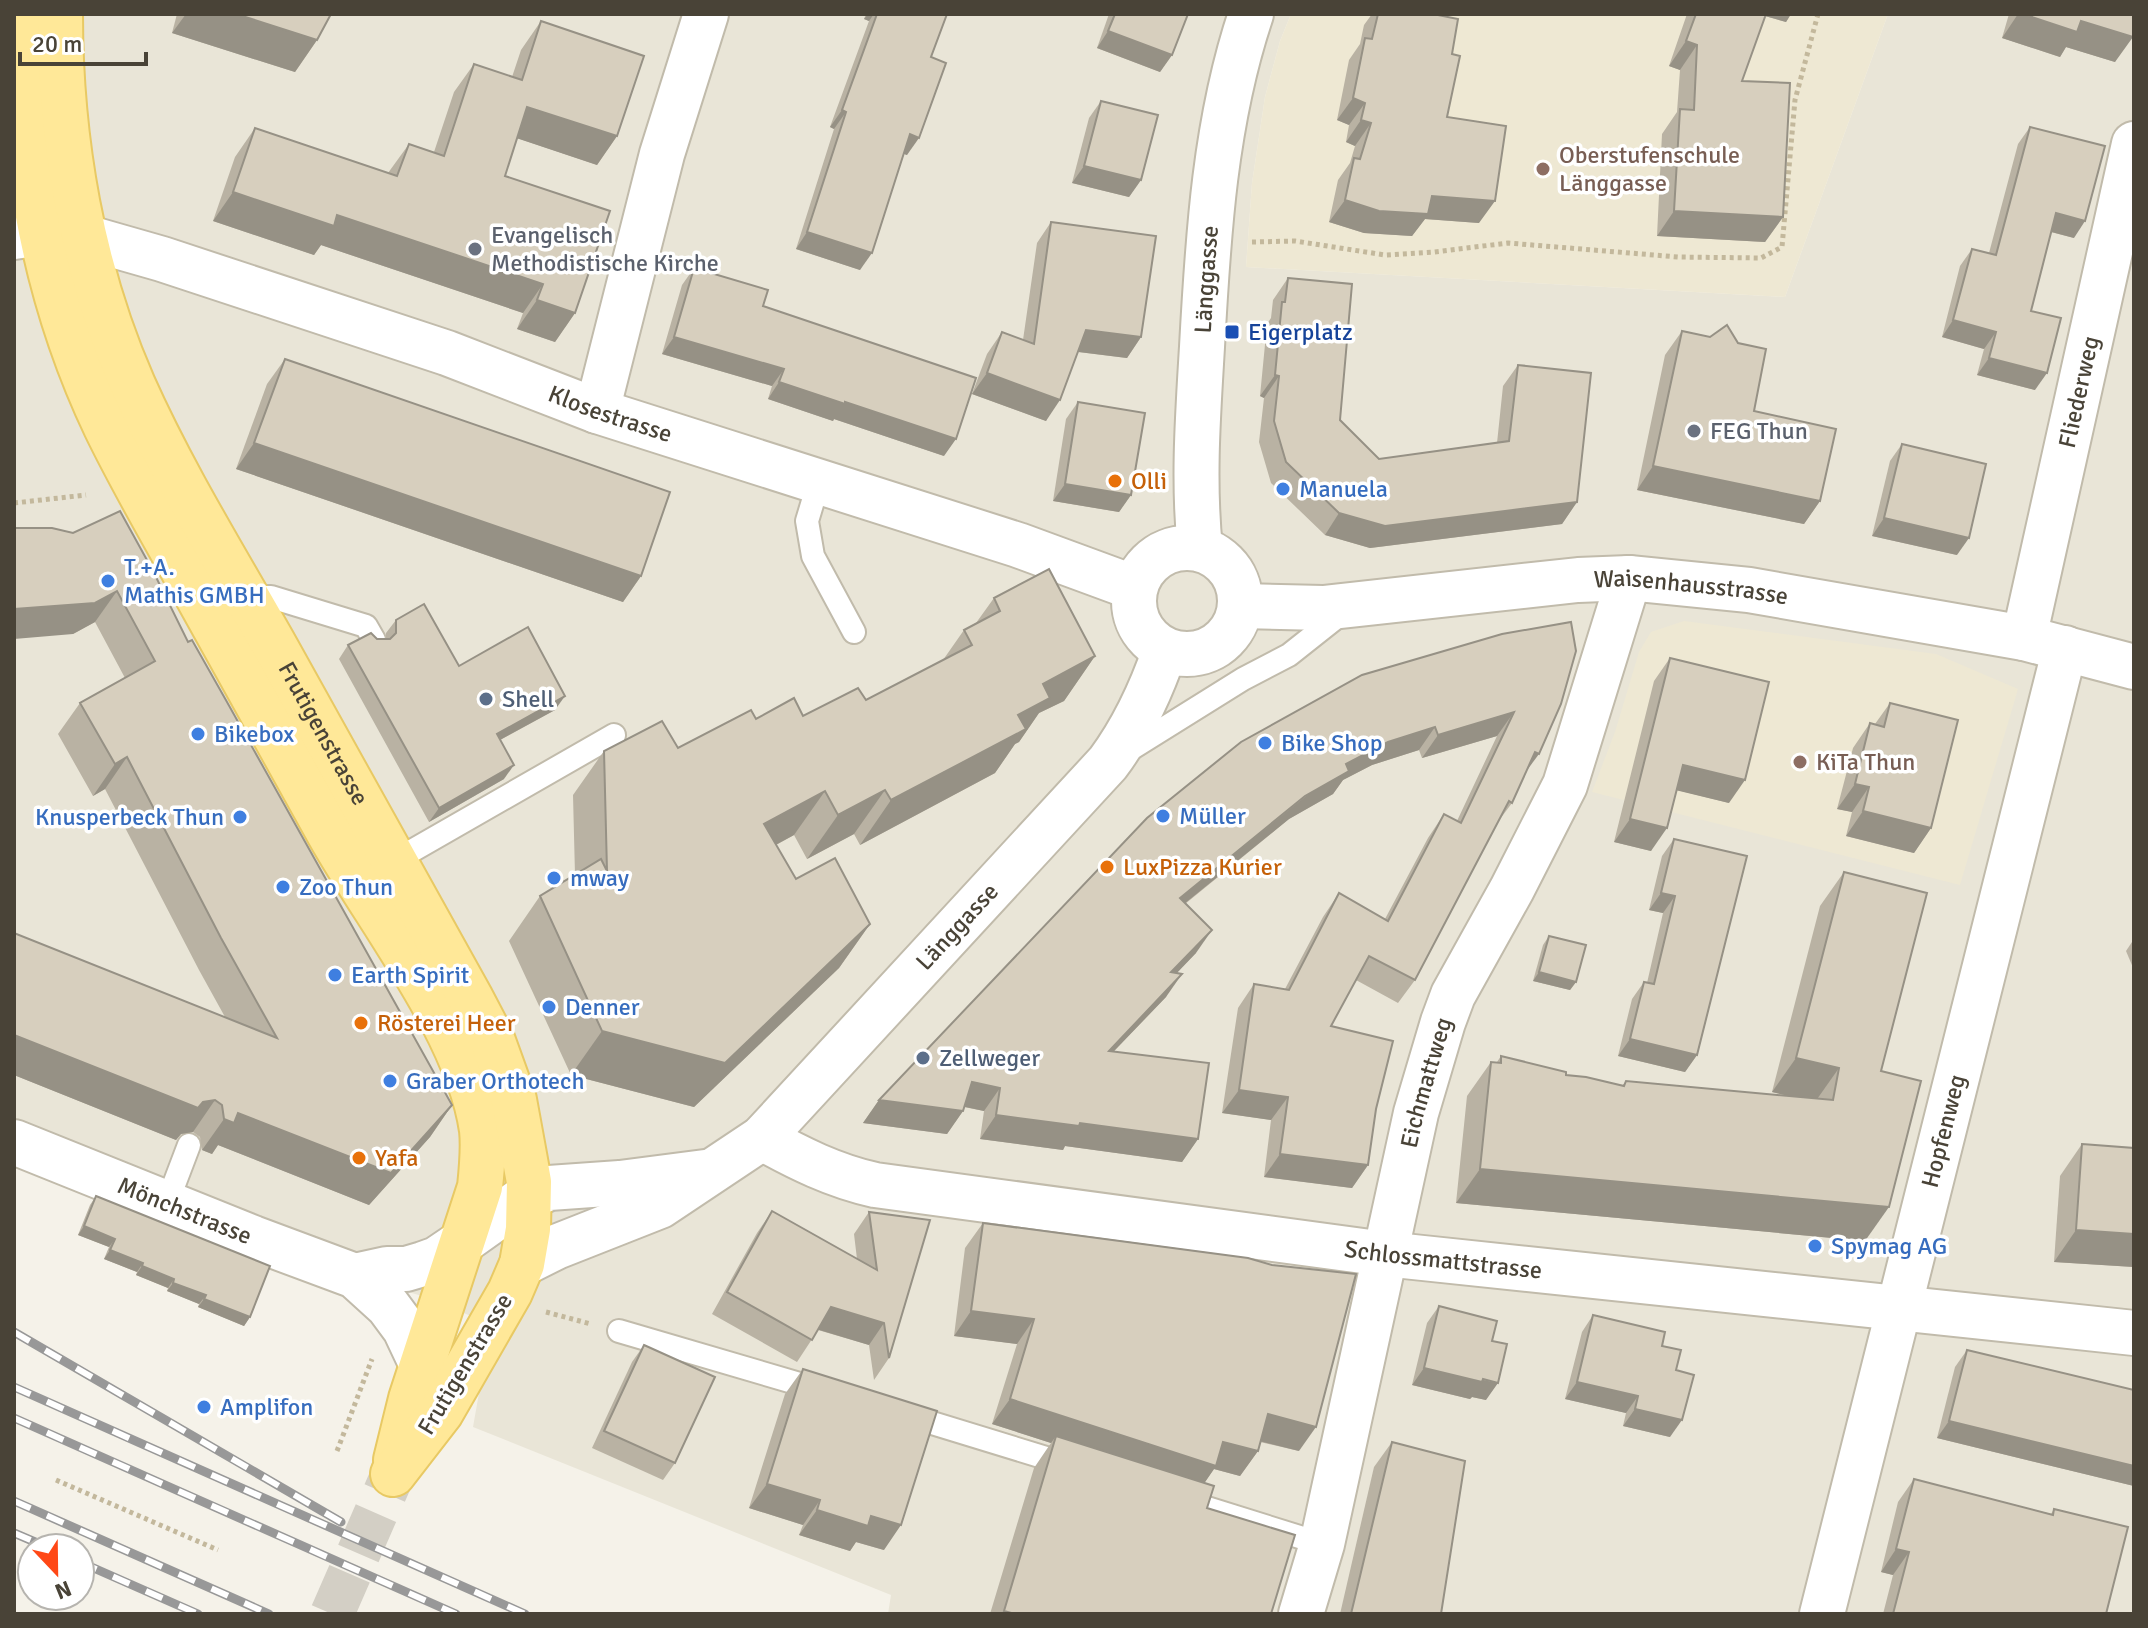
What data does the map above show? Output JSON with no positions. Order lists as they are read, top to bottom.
{
  "streets": {
    "main road": ["Frutigenstrasse"],
    "street": [
      "Länggasse",
      "Fliederweg",
      "Klosestrasse",
      "Waisenhausstrasse",
      "Eichmattweg",
      "Hopfenweg",
      "Mönchstrasse",
      "Schlossmattstrasse"
    ]
  },
  "crossings": [
    ["Länggasse", "Klosestrasse"],
    ["Länggasse", "Waisenhausstrasse"],
    ["Länggasse", "Frutigenstrasse"],
    ["Länggasse", "Schlossmattstrasse"],
    ["Fliederweg", "Waisenhausstrasse"],
    ["Fliederweg", "Hopfenweg"],
    ["Klosestrasse", "Waisenhausstrasse"],
    ["Klosestrasse", "Frutigenstrasse"],
    ["Waisenhausstrasse", "Eichmattweg"],
    ["Waisenhausstrasse", "Hopfenweg"],
    ["Frutigenstrasse", "Mönchstrasse"],
    ["Eichmattweg", "Schlossmattstrasse"],
    ["Hopfenweg", "Schlossmattstrasse"]
  ],
  "places": {
    "other": [
      "Oberstufenschule Länggasse",
      "Evangelisch Methodistische Kirche",
      "FEG Thun",
      "Olli",
      "Manuela",
      "T.+A. Mathis GMBH",
      "Shell",
      "Bikebox",
      "Bike Shop",
      "KiTa Thun",
      "Müller",
      "Knusperbeck Thun",
      "LuxPizza Kurier",
      "mway",
      "Zoo Thun",
      "Earth Spirit",
      "Denner",
      "Rösterei Heer",
      "Zellweger",
      "Graber Orthotech",
      "Yafa",
      "Spymag AG",
      "Amplifon"
    ],
    "transit": ["Eigerplatz"]
  },
  "scale_bar": "20 m",
  "north": "bottom"
}
